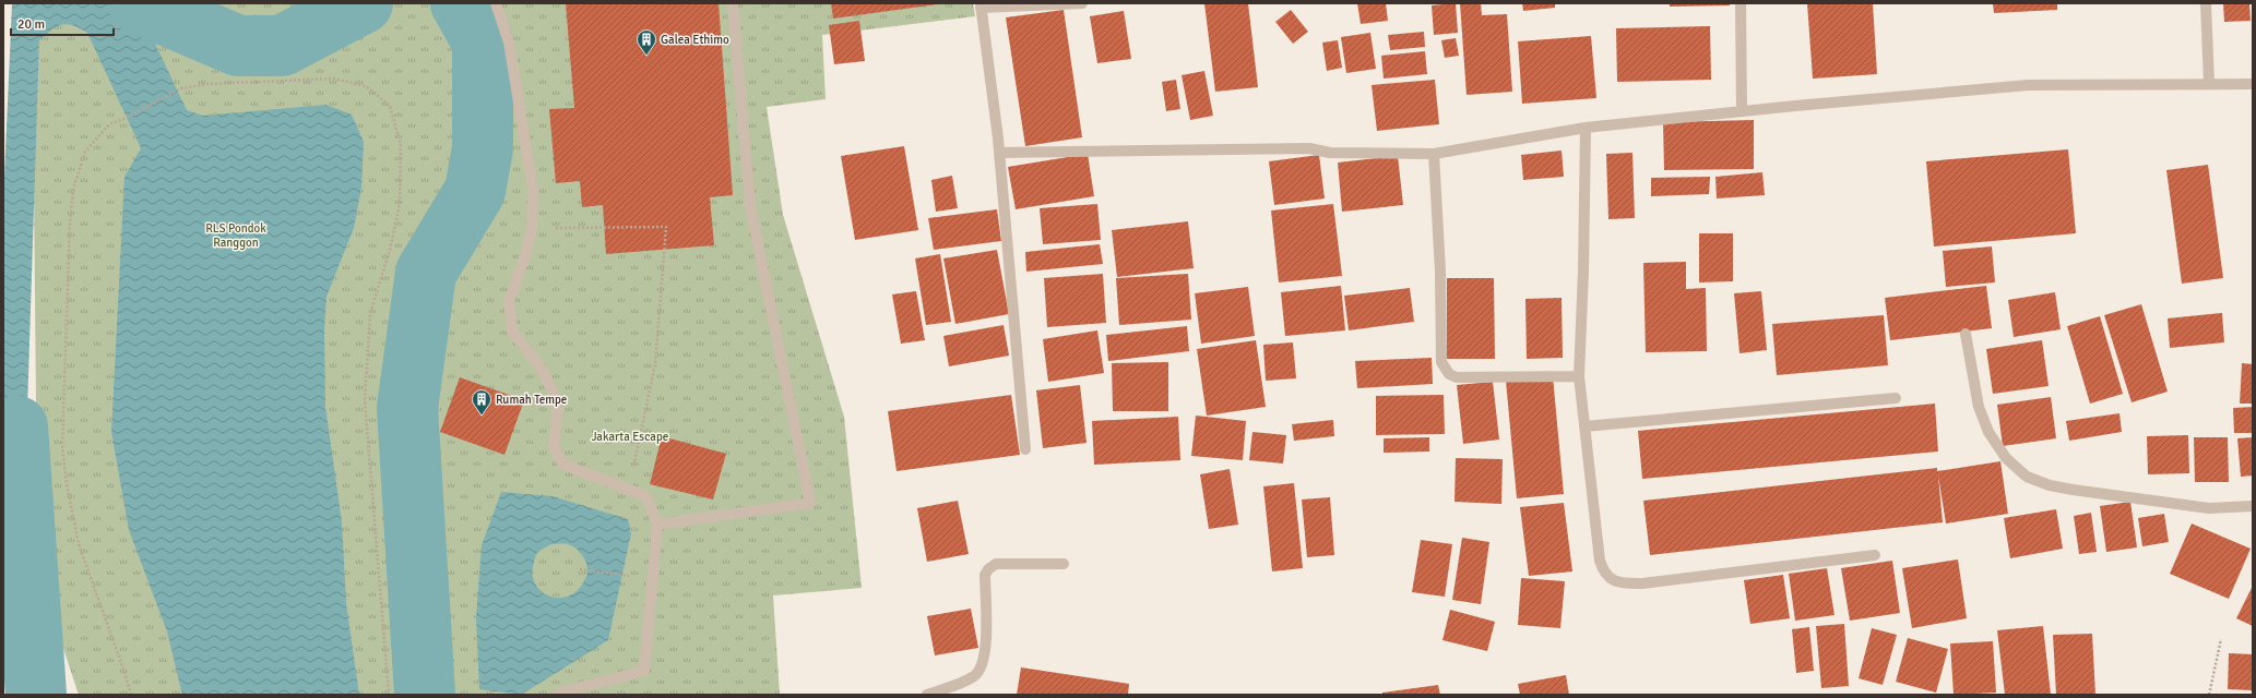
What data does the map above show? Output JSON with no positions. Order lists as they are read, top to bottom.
{
  "parks": ["RLS Pondok Ranggon", "Jakarta Escape"],
  "places": {
    "building": ["Galea Ethimo", "Rumah Tempe"]
  },
  "scale_bar": "20 m"
}
